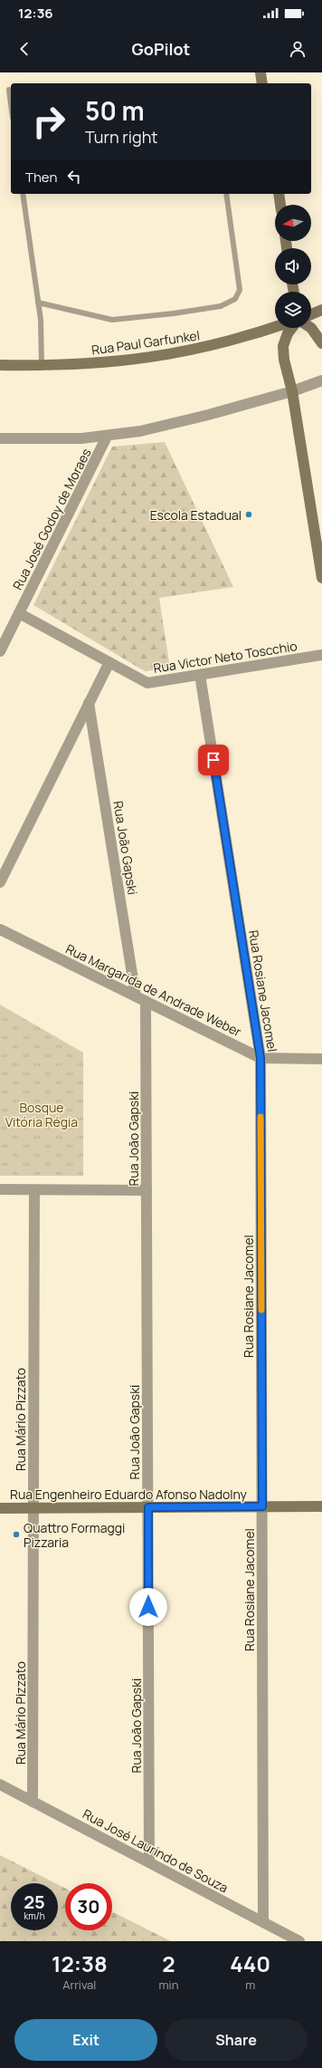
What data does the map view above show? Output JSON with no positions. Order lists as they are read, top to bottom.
{
  "streets": {
    "street": [
      "Rua Paul Garfunkel",
      "Rua José Godoy de Moraes",
      "Rua Victor Neto Toscchio",
      "Rua João Gapski",
      "Rua Margarida de Andrade Weber",
      "Rua Rosiane Jacomel",
      "Rua Mário Pizzato",
      "Rua Engenheiro Eduardo Afonso Nadolny",
      "Rua José Laurindo de Souza"
    ]
  },
  "crossings": [
    ["Rua José Godoy de Moraes", "Rua Victor Neto Toscchio"],
    ["Rua Victor Neto Toscchio", "Rua Rosiane Jacomel"],
    ["Rua João Gapski", "Rua Margarida de Andrade Weber"],
    ["Rua João Gapski", "Rua Engenheiro Eduardo Afonso Nadolny"],
    ["Rua João Gapski", "Rua José Laurindo de Souza"],
    ["Rua Margarida de Andrade Weber", "Rua Rosiane Jacomel"],
    ["Rua Rosiane Jacomel", "Rua Engenheiro Eduardo Afonso Nadolny"],
    ["Rua Rosiane Jacomel", "Rua José Laurindo de Souza"],
    ["Rua Mário Pizzato", "Rua Engenheiro Eduardo Afonso Nadolny"],
    ["Rua Mário Pizzato", "Rua José Laurindo de Souza"]
  ],
  "parks": ["Bosque Vitória Régia"],
  "places": ["Escola Estadual", "Quattro Formaggi Pizzaria"],
  "north": "left",
  "page": {
    "status": "12:36",
    "header": "GoPilot",
    "turn": ["50 m", "Turn right"],
    "then": "Then",
    "speed": "25 km/h",
    "limit": "30",
    "eta": [
      "12:38",
      "Arrival",
      "2",
      "min",
      "440",
      "m"
    ],
    "buttons": ["Exit", "Share"]
  }
}
